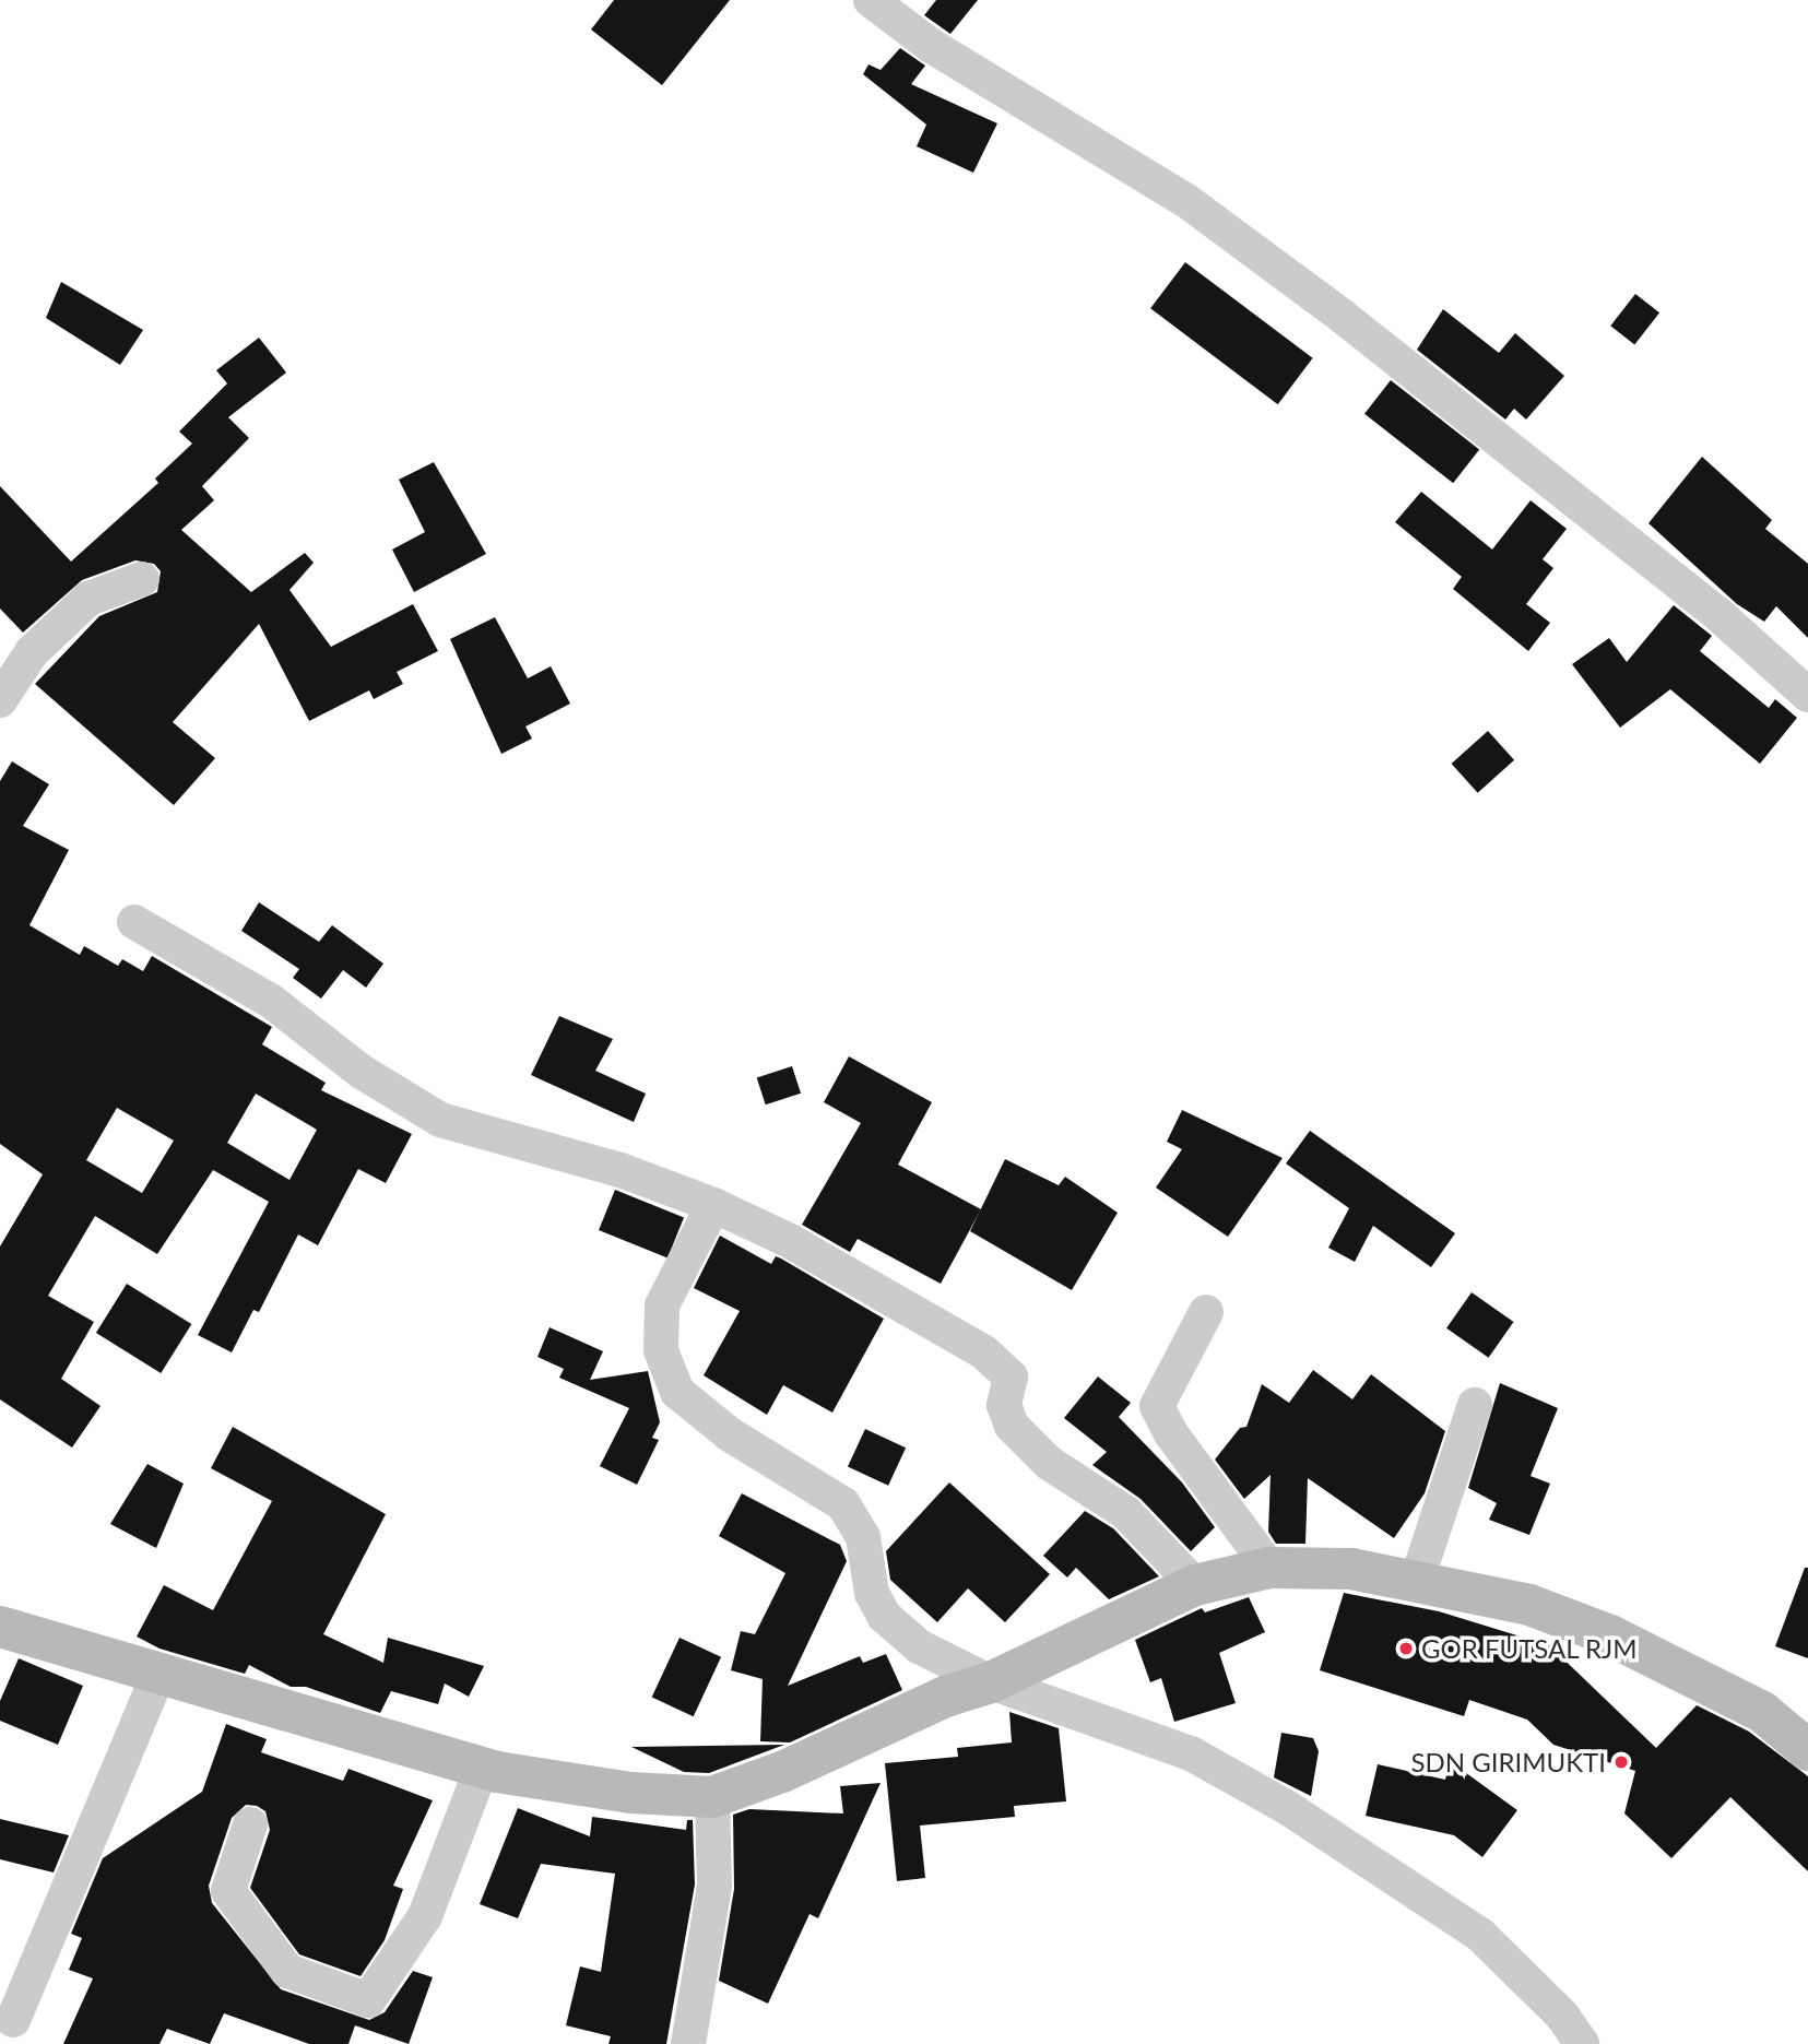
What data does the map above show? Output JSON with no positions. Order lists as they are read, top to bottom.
{
  "places": ["GOR FUTSAL RJM", "SDN GIRIMUKTI"]
}
